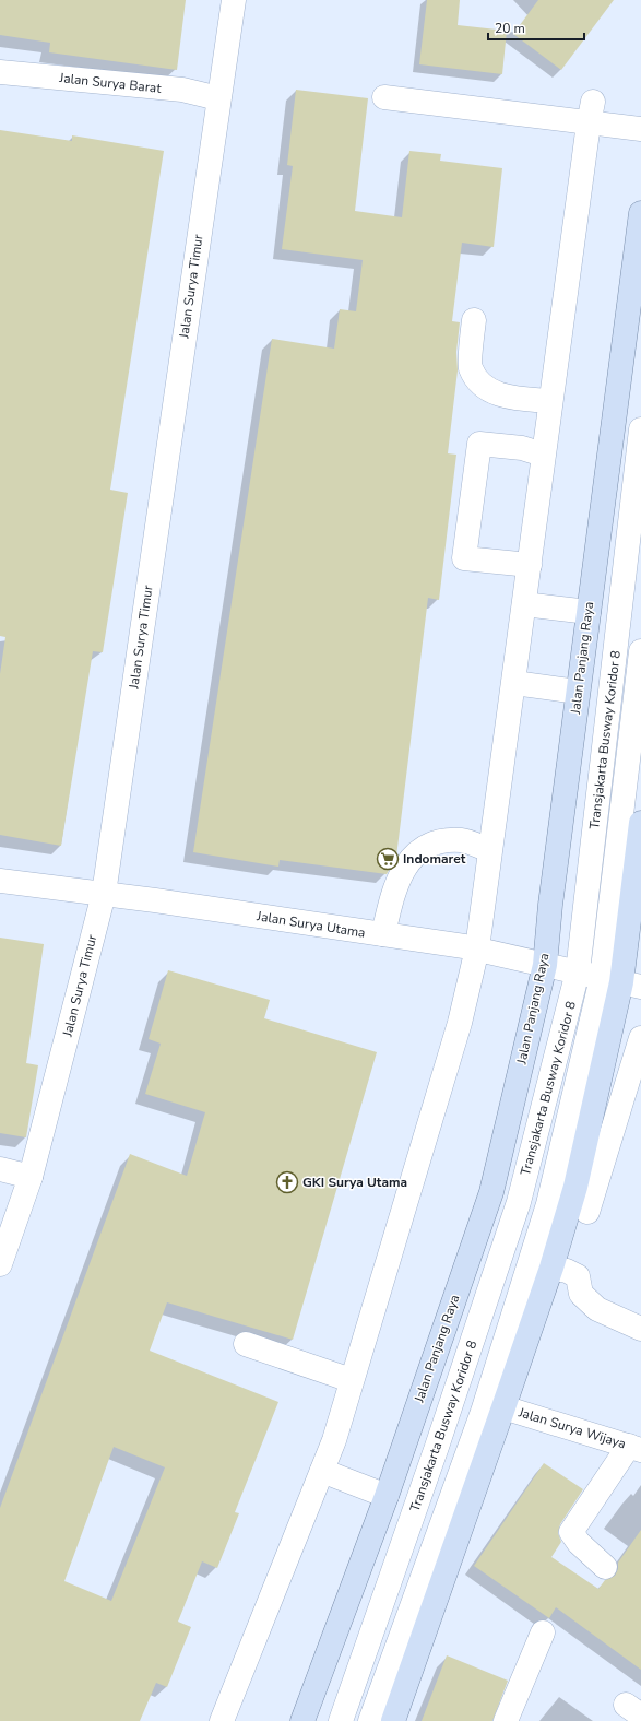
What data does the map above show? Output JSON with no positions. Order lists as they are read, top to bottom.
{
  "streets": {
    "main road": ["Jalan Panjang Raya"],
    "street": [
      "Jalan Surya Barat",
      "Jalan Surya Timur",
      "Transjakarta Busway Koridor 8",
      "Jalan Surya Utama",
      "Jalan Surya Wijaya"
    ]
  },
  "crossings": [
    ["Jalan Surya Barat", "Jalan Surya Timur"],
    ["Jalan Surya Timur", "Jalan Surya Utama"],
    ["Jalan Panjang Raya", "Jalan Surya Utama"],
    ["Transjakarta Busway Koridor 8", "Jalan Surya Utama"]
  ],
  "places": {
    "supermarket": ["Indomaret"],
    "church": ["GKI Surya Utama"]
  },
  "scale_bar": "20 m"
}
